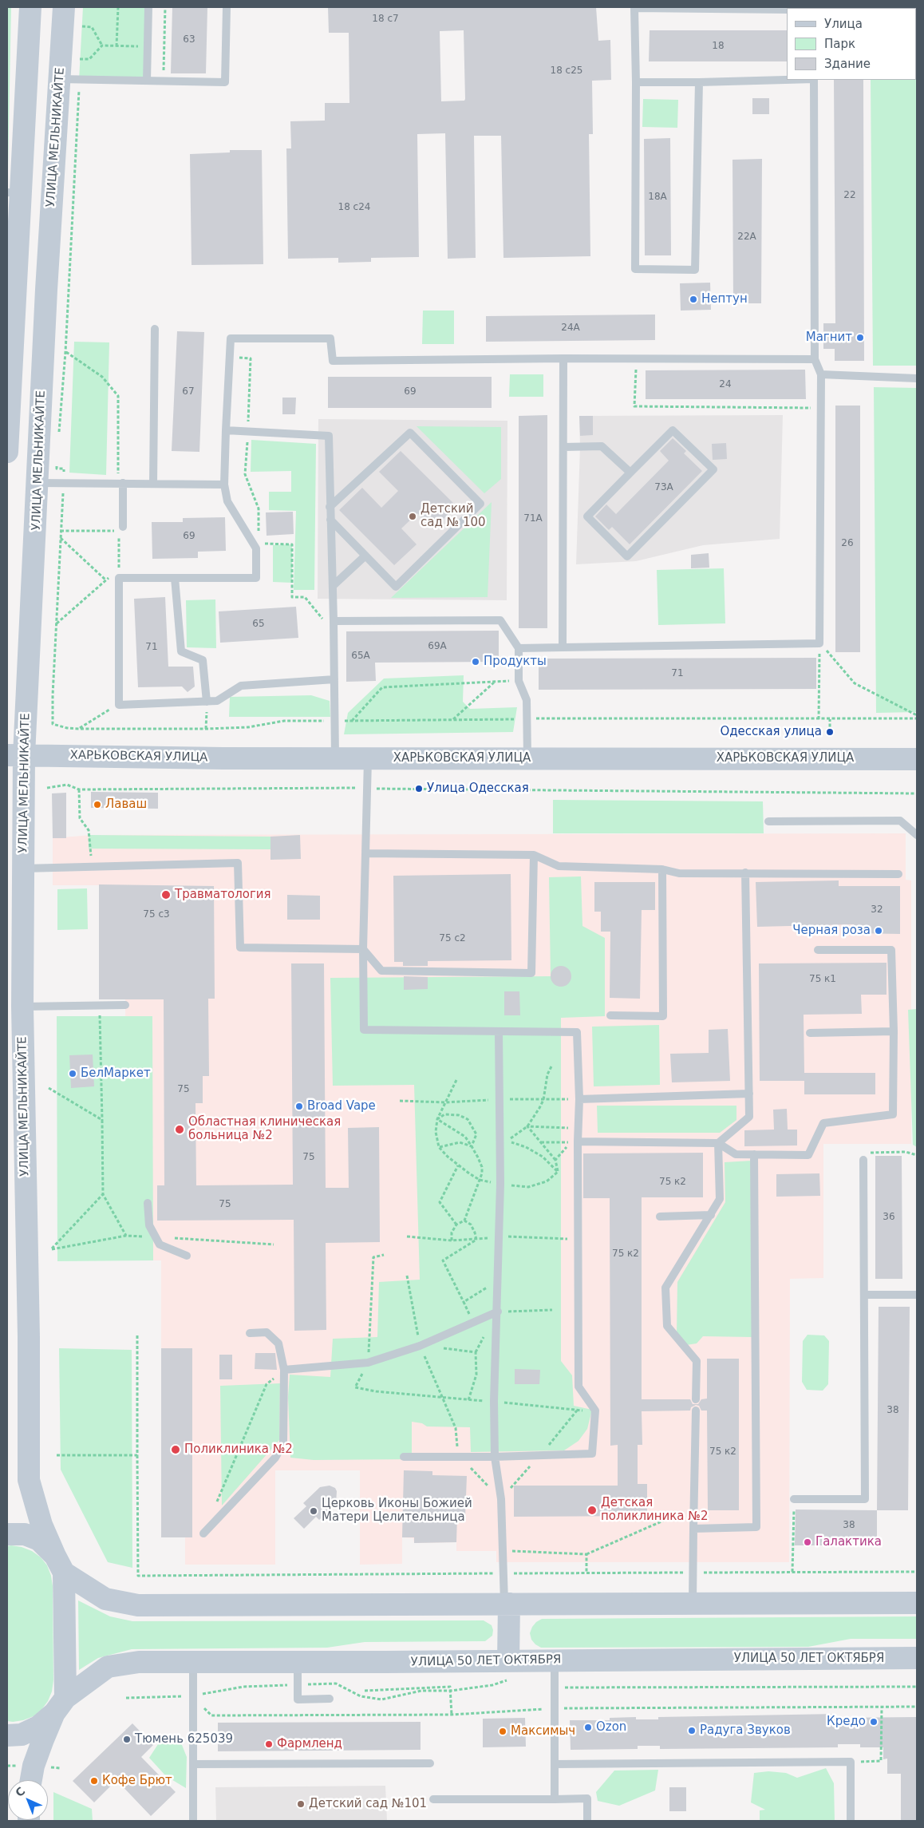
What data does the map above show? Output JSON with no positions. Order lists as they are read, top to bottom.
{
  "streets": {
    "main road": ["УЛИЦА МЕЛЬНИКАЙТЕ", "ХАРЬКОВСКАЯ УЛИЦА", "УЛИЦА 50 ЛЕТ ОКТЯБРЯ"]
  },
  "crossings": [
    ["УЛИЦА МЕЛЬНИКАЙТЕ", "ХАРЬКОВСКАЯ УЛИЦА"]
  ],
  "places": [
    "Нептун",
    "Магнит",
    "Детский сад № 100",
    "Продукты",
    "Одесская улица",
    "Улица Одесская",
    "Лаваш",
    "Травматология",
    "Черная роза",
    "БелМаркет",
    "Broad Vape",
    "Областная клиническая больница №2",
    "Поликлиника №2",
    "Детская поликлиника №2",
    "Церковь Иконы Божией Матери Целительница",
    "Галактика",
    "Кредо",
    "Ozon",
    "Радуга Звуков",
    "Максимыч",
    "Тюмень 625039",
    "Фармленд",
    "Кофе Брют",
    "Детский сад №101"
  ],
  "house_numbers": [
    "18 с7",
    "63",
    "18",
    "18 с25",
    "22",
    "18А",
    "18 с24",
    "22А",
    "24А",
    "24",
    "67",
    "69",
    "73А",
    "71А",
    "69",
    "26",
    "65",
    "69А",
    "71",
    "65А",
    "71",
    "32",
    "75 с3",
    "75 с2",
    "75 к1",
    "75",
    "75",
    "75 к2",
    "75",
    "36",
    "75 к2",
    "38",
    "75 к2",
    "38"
  ],
  "legend": ["Улица", "Парк", "Здание"],
  "north": "top left"
}
